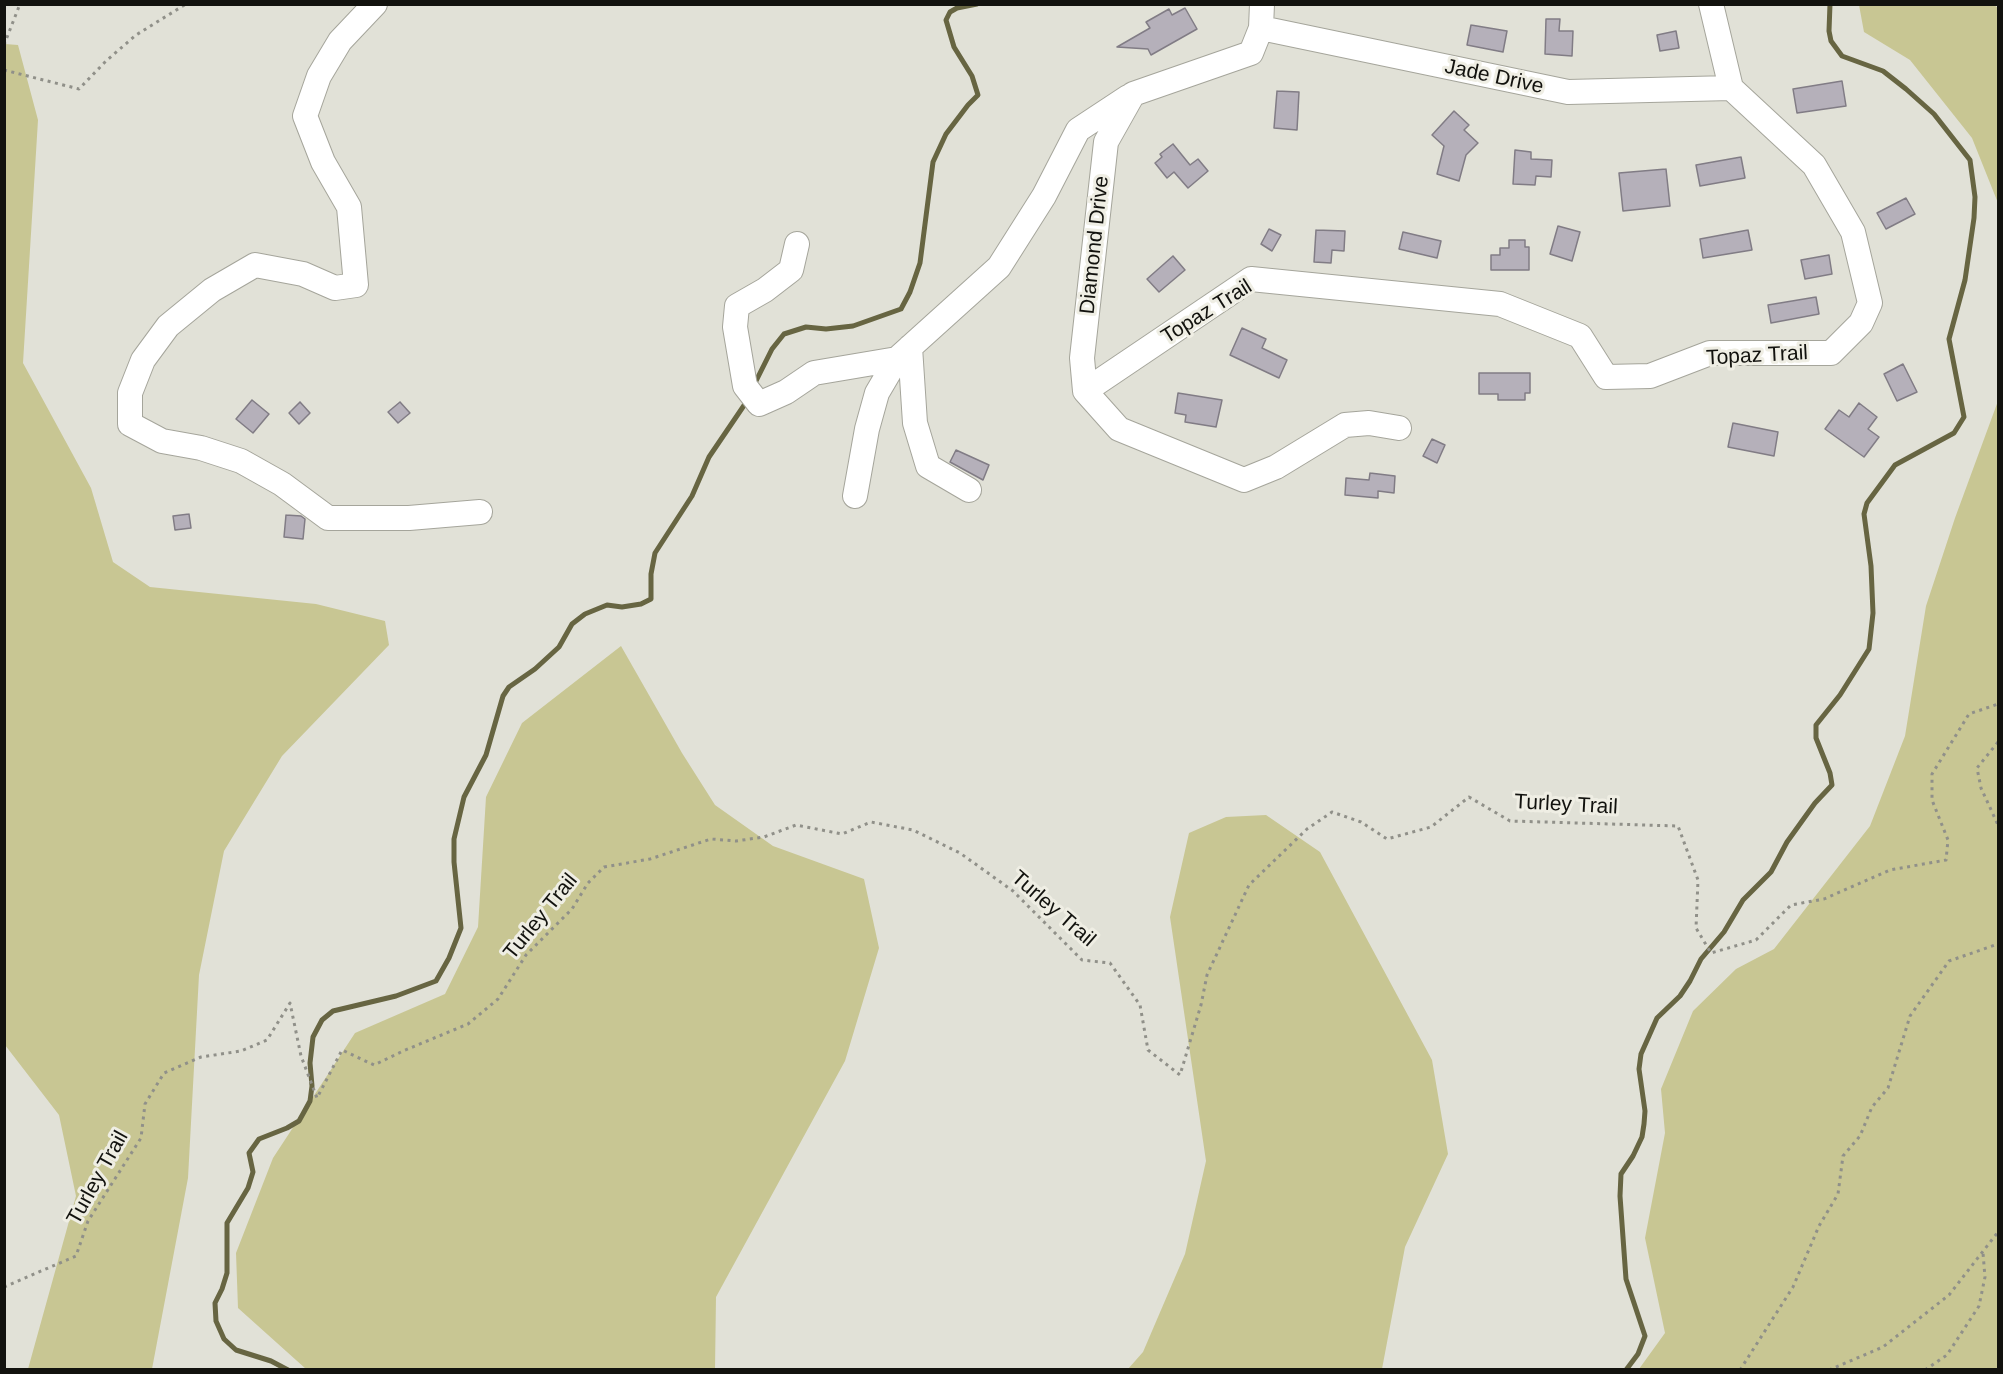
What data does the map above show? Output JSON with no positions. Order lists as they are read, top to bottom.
{
  "streets": {
    "street": ["Jade Drive", "Diamond Drive", "Topaz Trail"],
    "path": ["Turley Trail"]
  },
  "crossings": [
    ["Jade Drive", "Topaz Trail"],
    ["Diamond Drive", "Topaz Trail"]
  ]
}
